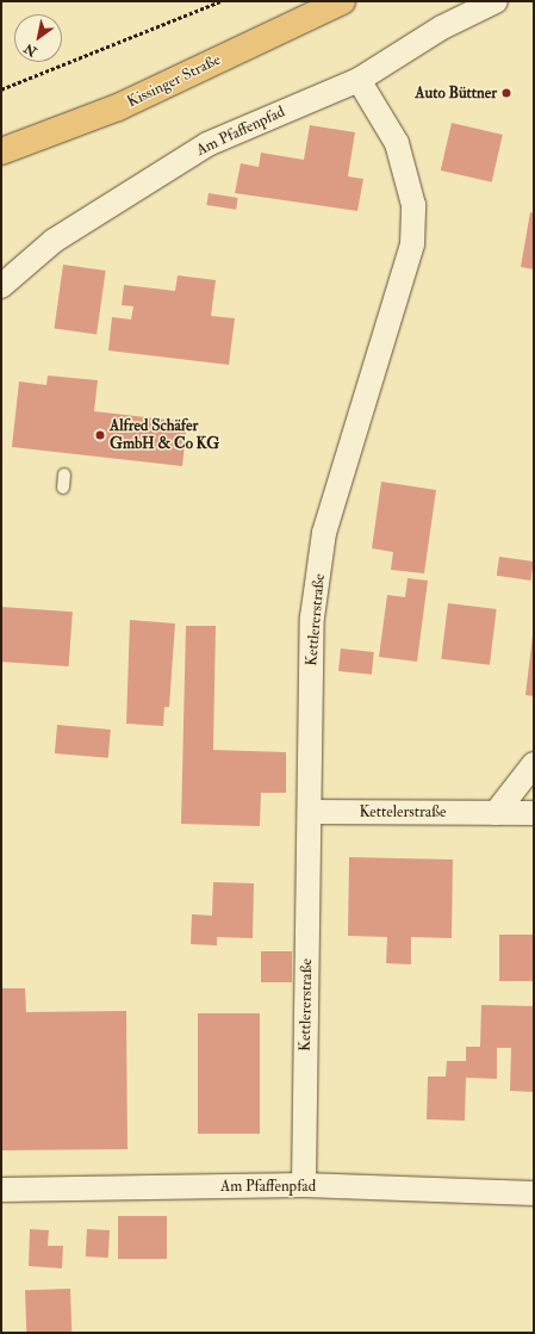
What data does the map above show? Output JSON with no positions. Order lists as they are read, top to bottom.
{
  "streets": {
    "main road": ["Kissinger Straße"],
    "street": ["Am Pfaffenpfad", "Kettlererstraße", "Kettelerstraße"]
  },
  "crossings": [
    ["Am Pfaffenpfad", "Kettlererstraße"],
    ["Kettlererstraße", "Kettelerstraße"]
  ],
  "places": ["Auto Büttner", "Alfred Schäfer GmbH & Co KG"],
  "north": "bottom left"
}
